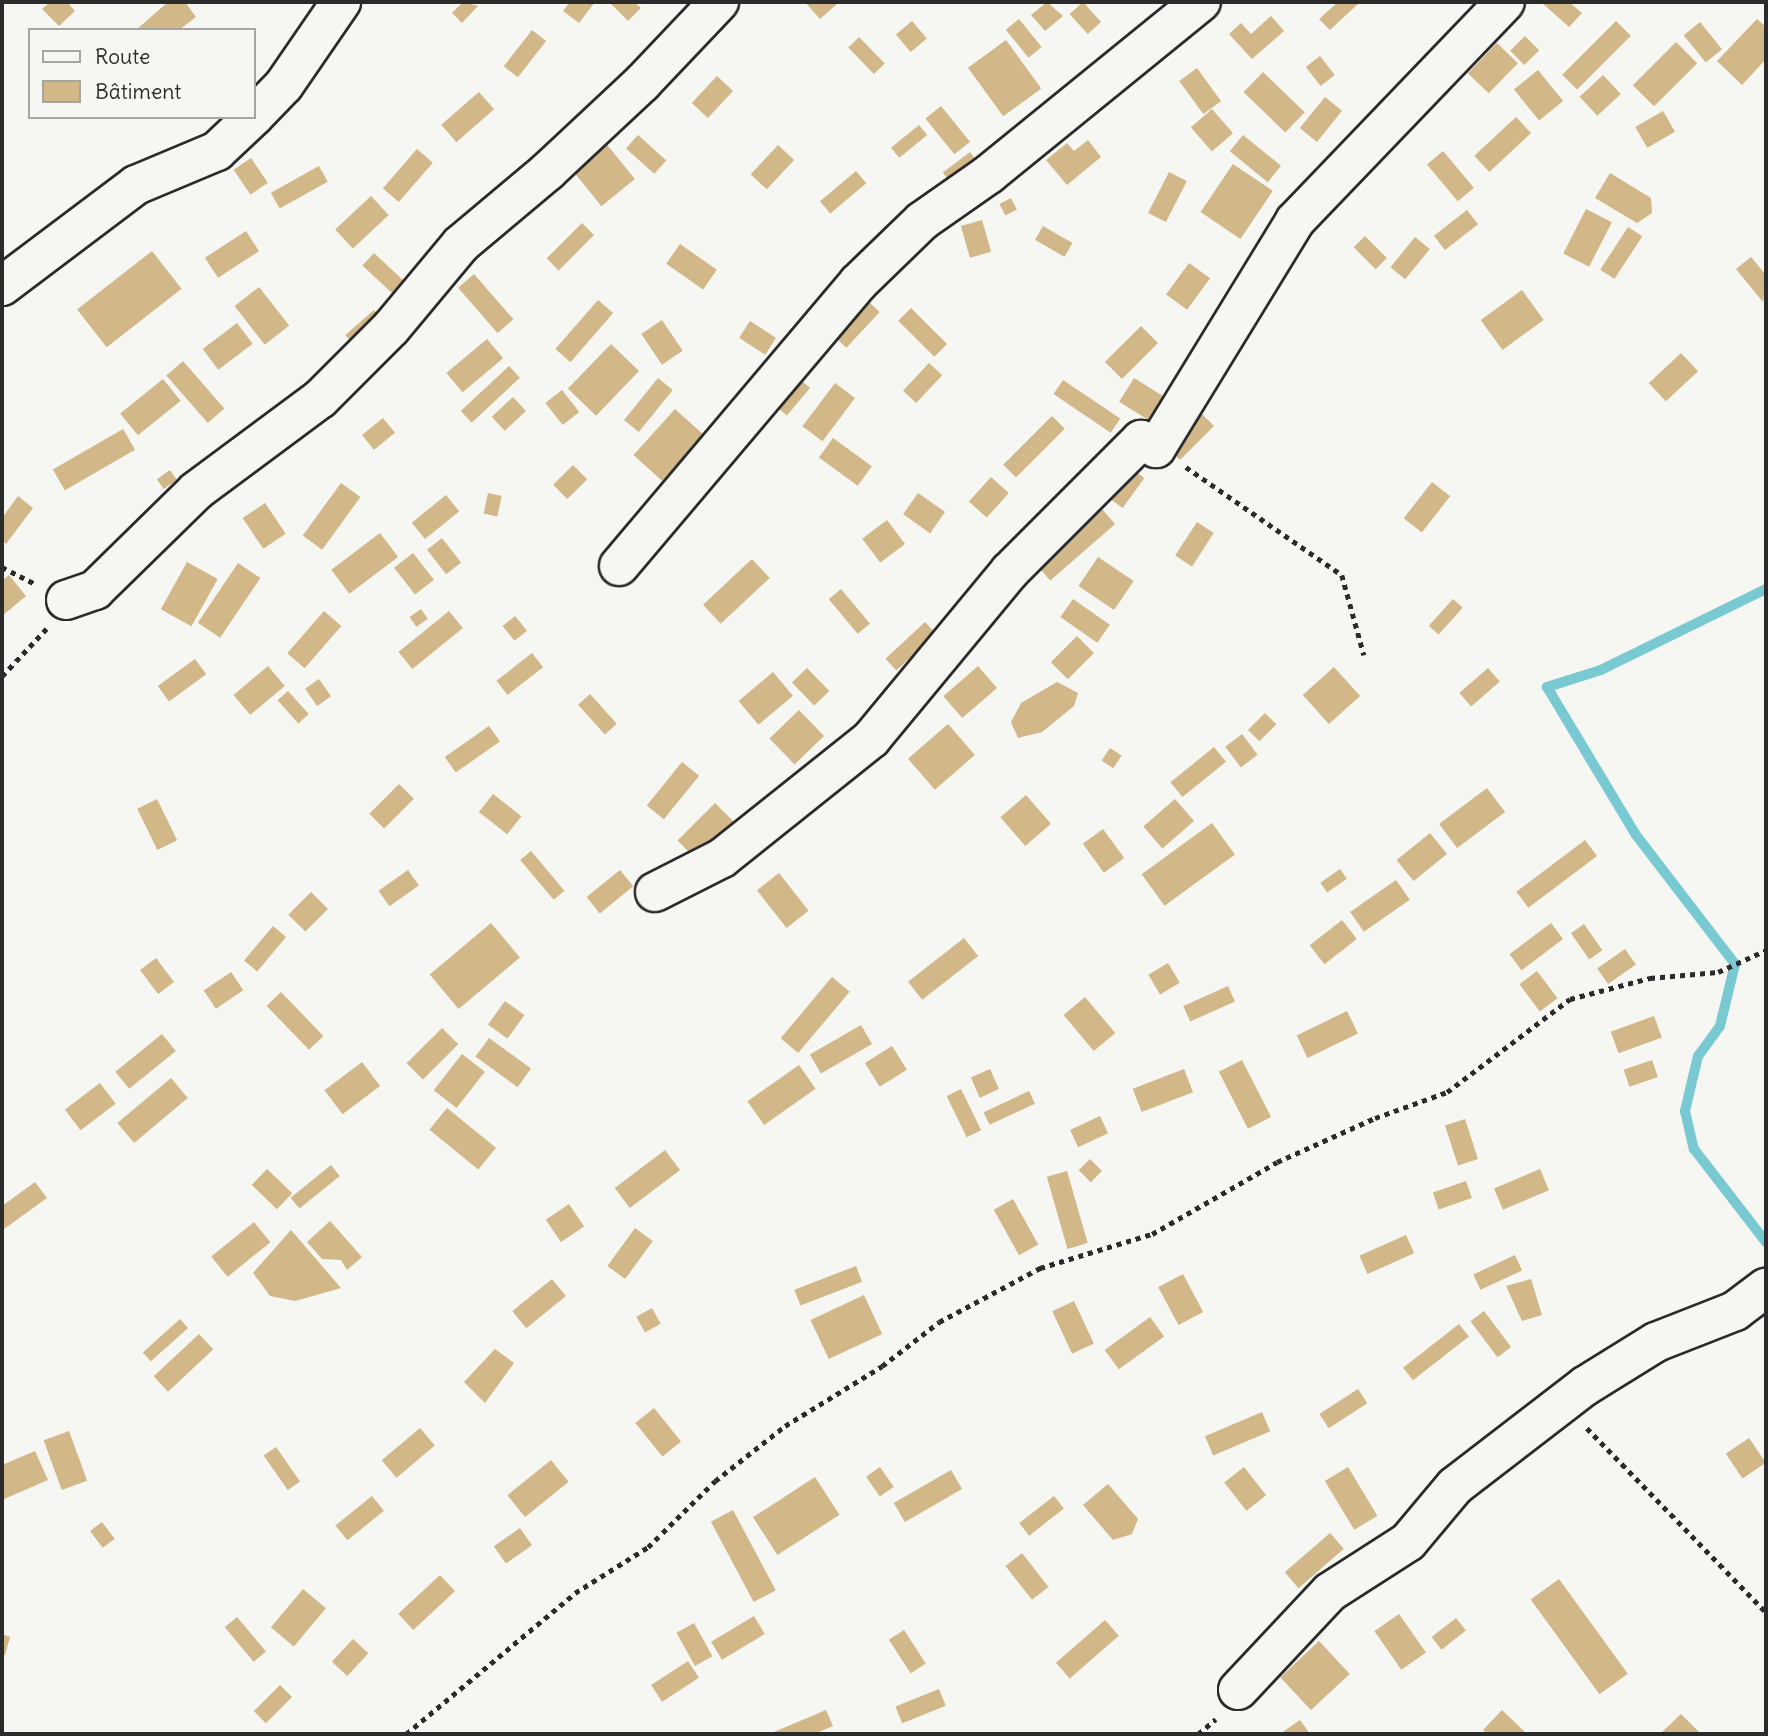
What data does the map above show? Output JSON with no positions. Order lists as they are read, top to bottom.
{
  "legend": ["Route", "Bâtiment"]
}
